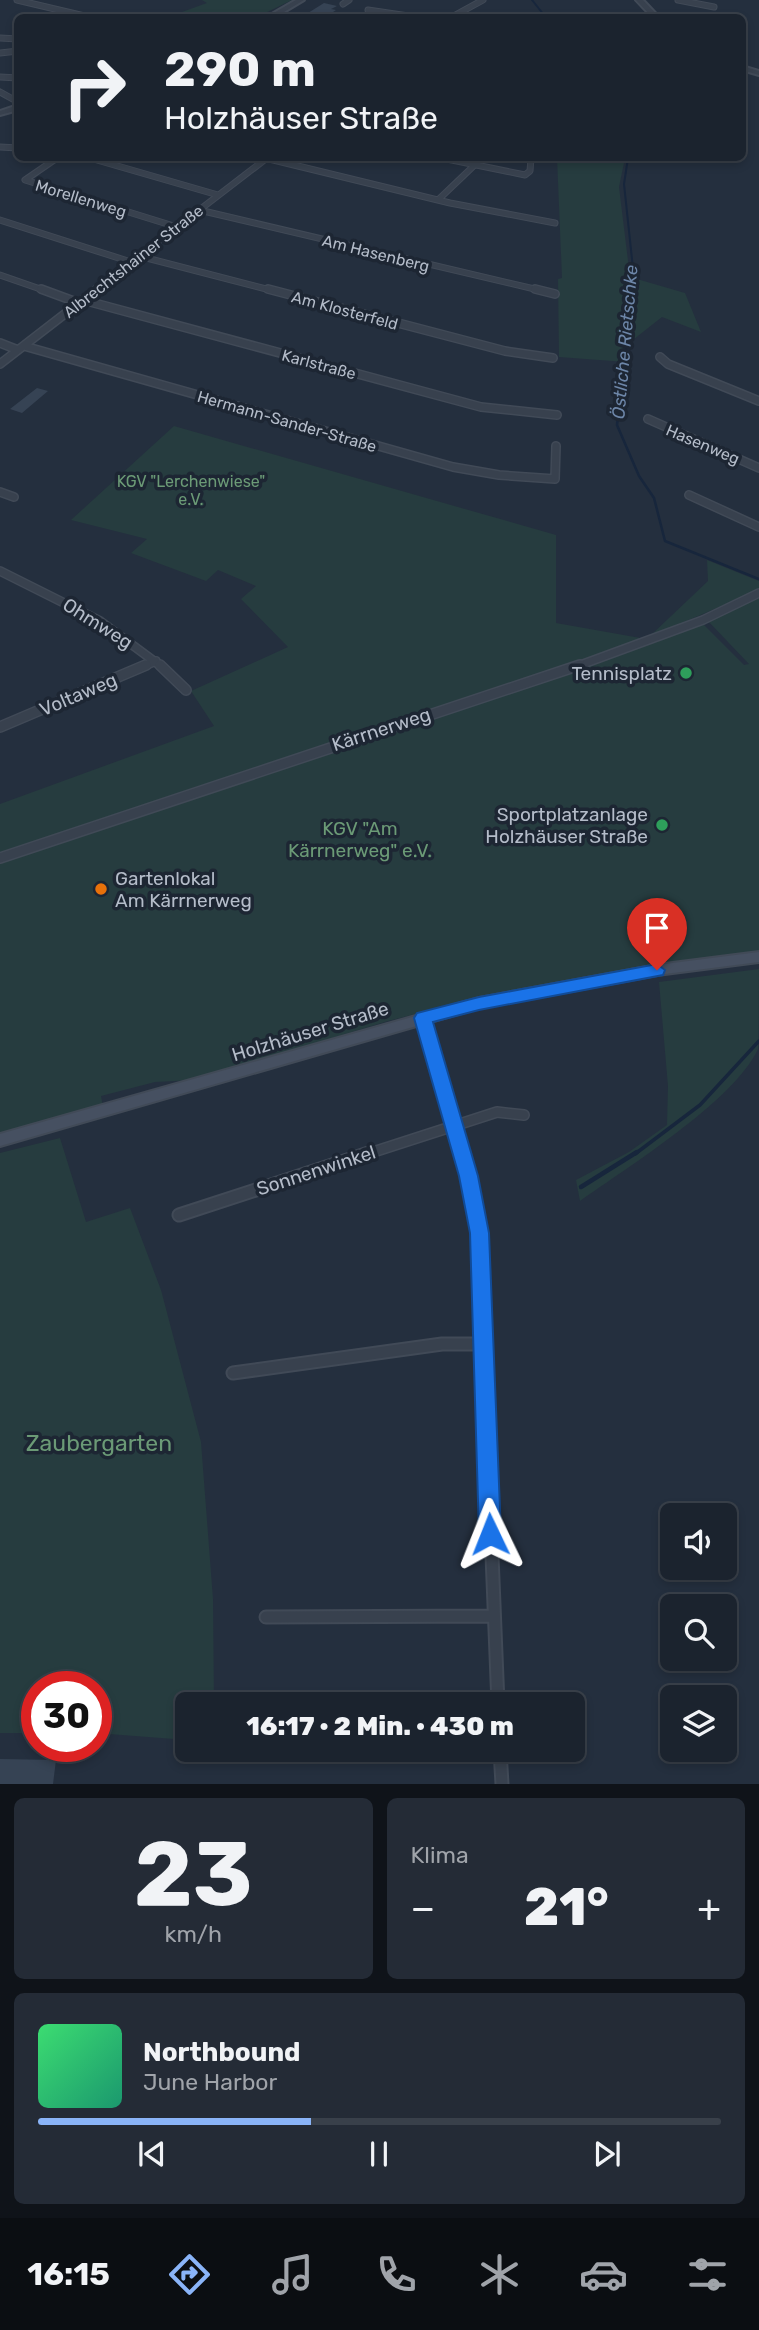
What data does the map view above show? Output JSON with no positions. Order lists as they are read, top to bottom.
{
  "streets": {
    "main road": ["Holzhäuser Straße"],
    "street": [
      "Morellenweg",
      "Am Hasenberg",
      "Albrechtshainer Straße",
      "Am Klosterfeld",
      "Karlstraße",
      "Hermann-Sander-Straße",
      "Hasenweg",
      "Ohmweg",
      "Voltaweg",
      "Kärrnerweg",
      "Sonnenwinkel"
    ]
  },
  "crossings": [
    ["Morellenweg", "Albrechtshainer Straße"],
    ["Am Hasenberg", "Albrechtshainer Straße"],
    ["Albrechtshainer Straße", "Am Klosterfeld"],
    ["Albrechtshainer Straße", "Karlstraße"],
    ["Albrechtshainer Straße", "Hermann-Sander-Straße"],
    ["Ohmweg", "Voltaweg"]
  ],
  "water": ["Östliche Rietschke"],
  "parks": ["KGV \"Lerchenwiese\" e.V.", "KGV \"Am Kärrnerweg\" e.V.", "Zaubergarten"],
  "places": ["Tennisplatz", "Sportplatzanlage Holzhäuser Straße", "Gartenlokal Am Kärrnerweg"],
  "page": {
    "turn": ["290 m", "Holzhäuser Straße"],
    "limit": "30",
    "trip": "16:17 · 2 Min. · 430 m",
    "tile": [
      ["23", "km/h"],
      "Klima"
    ],
    "heat": ["−", "21°", "+"],
    "song": ["Northbound", "June Harbor"],
    "tabs": "16:15"
  }
}
